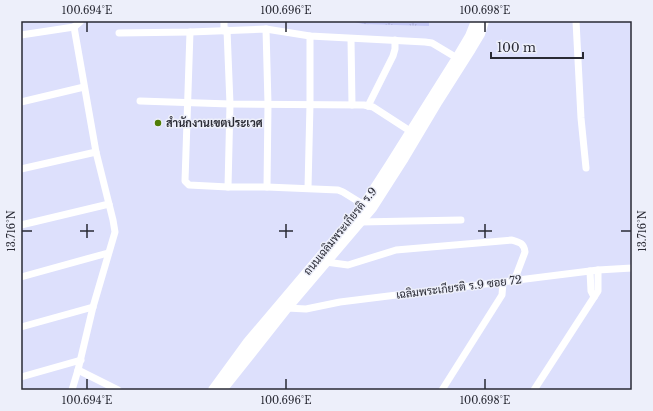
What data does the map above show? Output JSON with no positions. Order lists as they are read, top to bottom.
{
  "streets": {
    "main road": ["ถนนเฉลิมพระเกียรติ ร.9"],
    "street": ["เฉลิมพระเกียรติ ร.9 ซอย 72"]
  },
  "crossings": [
    ["ถนนเฉลิมพระเกียรติ ร.9", "เฉลิมพระเกียรติ ร.9 ซอย 72"]
  ],
  "places": ["สำนักงานเขตประเวศ"],
  "scale_bar": "100 m",
  "coordinates": [
    "100.694°E",
    "100.696°E",
    "100.698°E",
    "13.716°N"
  ]
}
